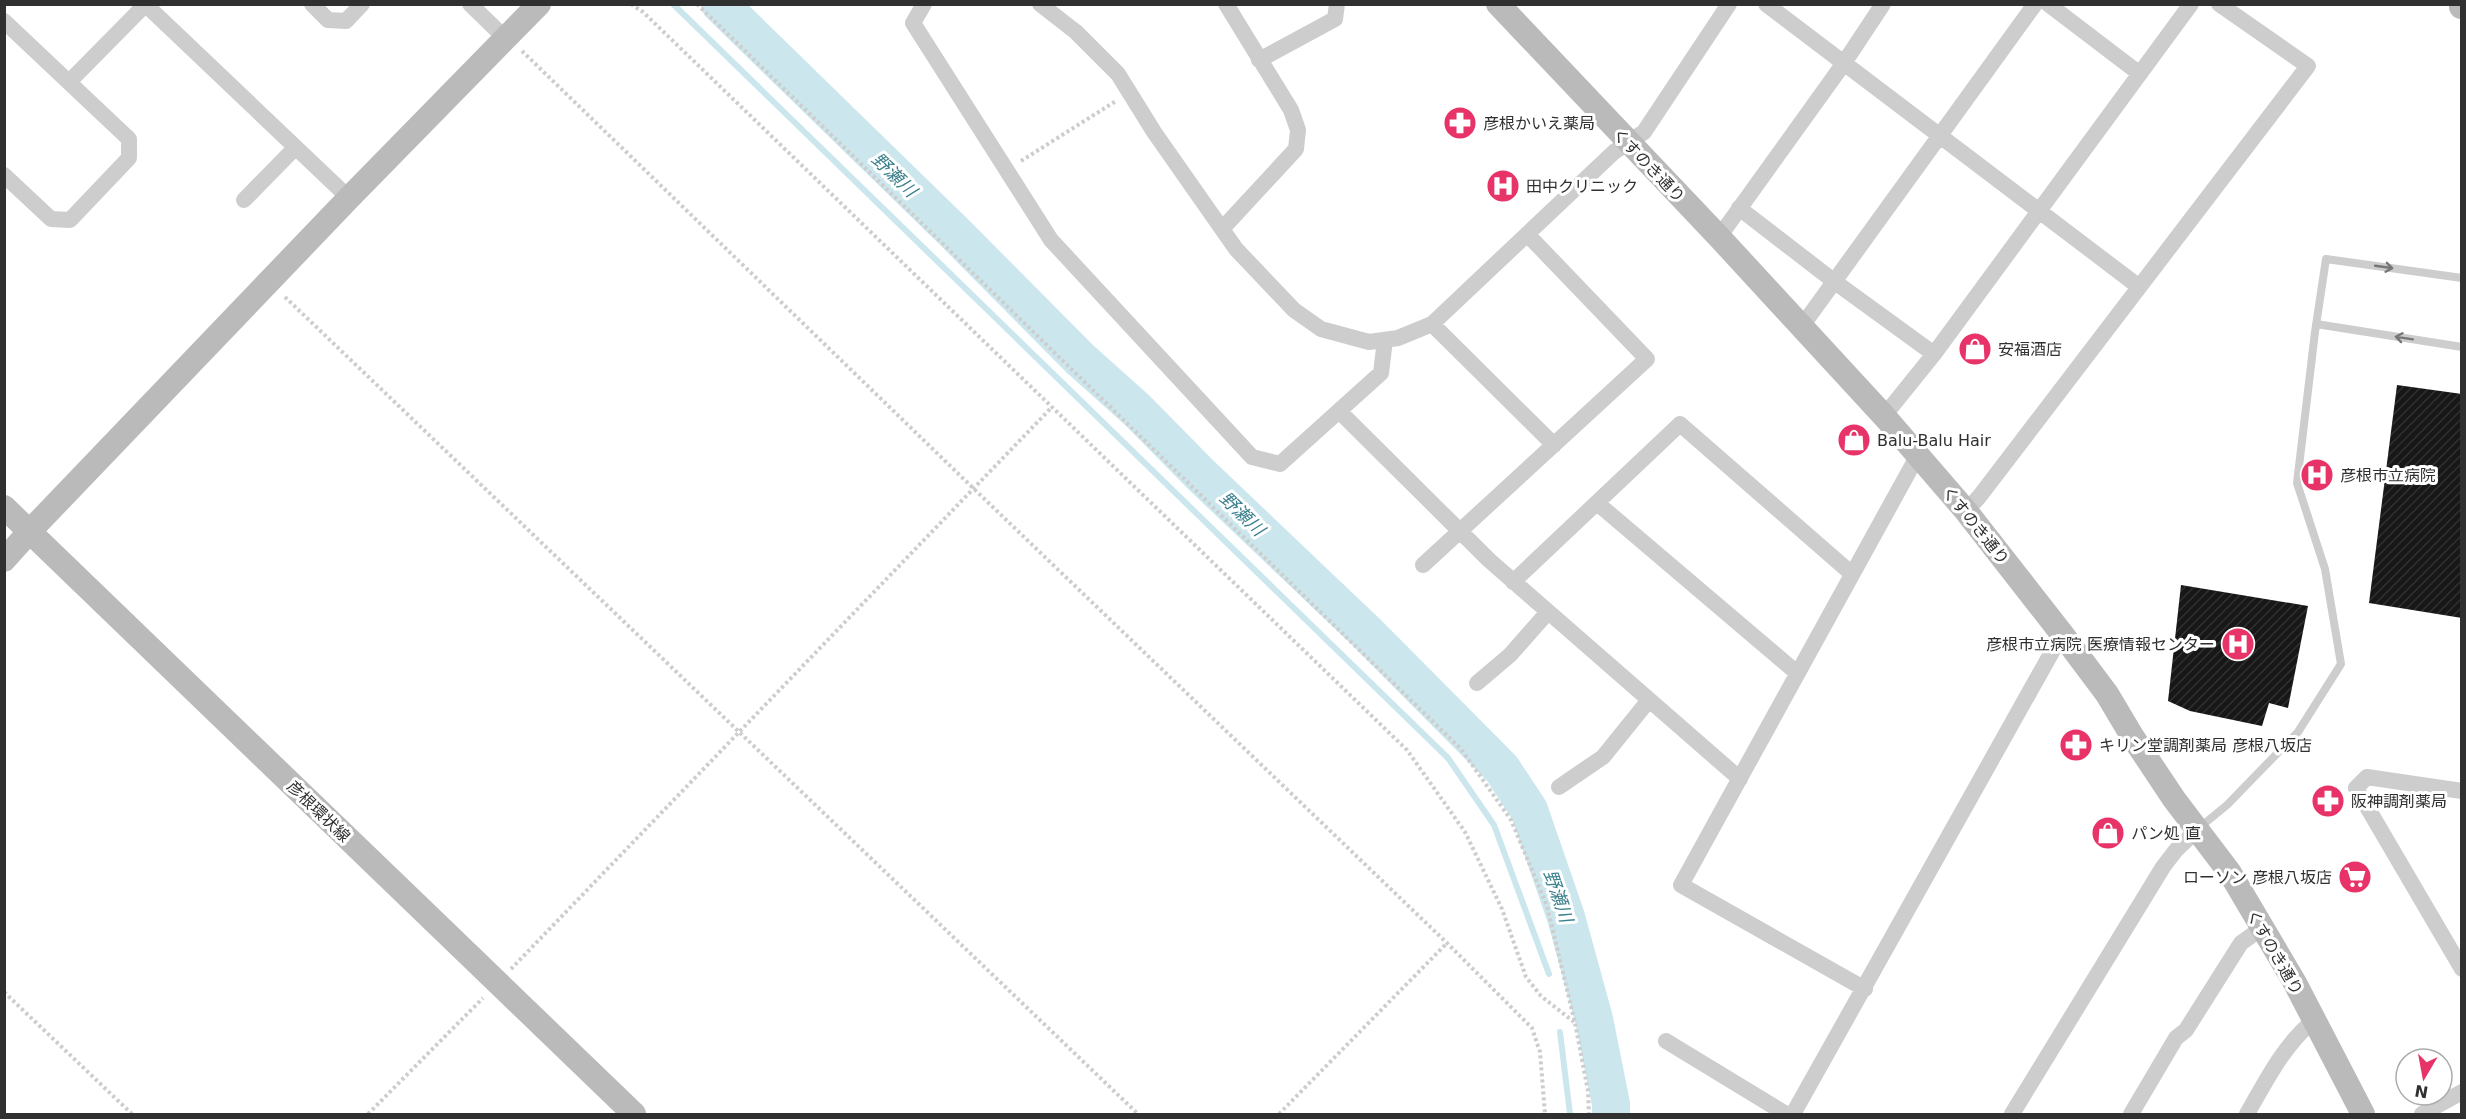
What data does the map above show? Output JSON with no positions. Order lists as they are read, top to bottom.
{
  "streets": {
    "street": ["くすのき通り", "彦根環状線"]
  },
  "water": ["野瀬川"],
  "places": {
    "pharmacy": ["彦根かいえ薬局", "キリン堂調剤薬局 彦根八坂店", "阪神調剤薬局"],
    "hospital": ["田中クリニック", "彦根市立病院", "彦根市立病院 医療情報センター"],
    "shop": ["安福酒店", "Balu-Balu Hair", "パン処 直"],
    "supermarket": ["ローソン 彦根八坂店"]
  },
  "north": "bottom"
}
